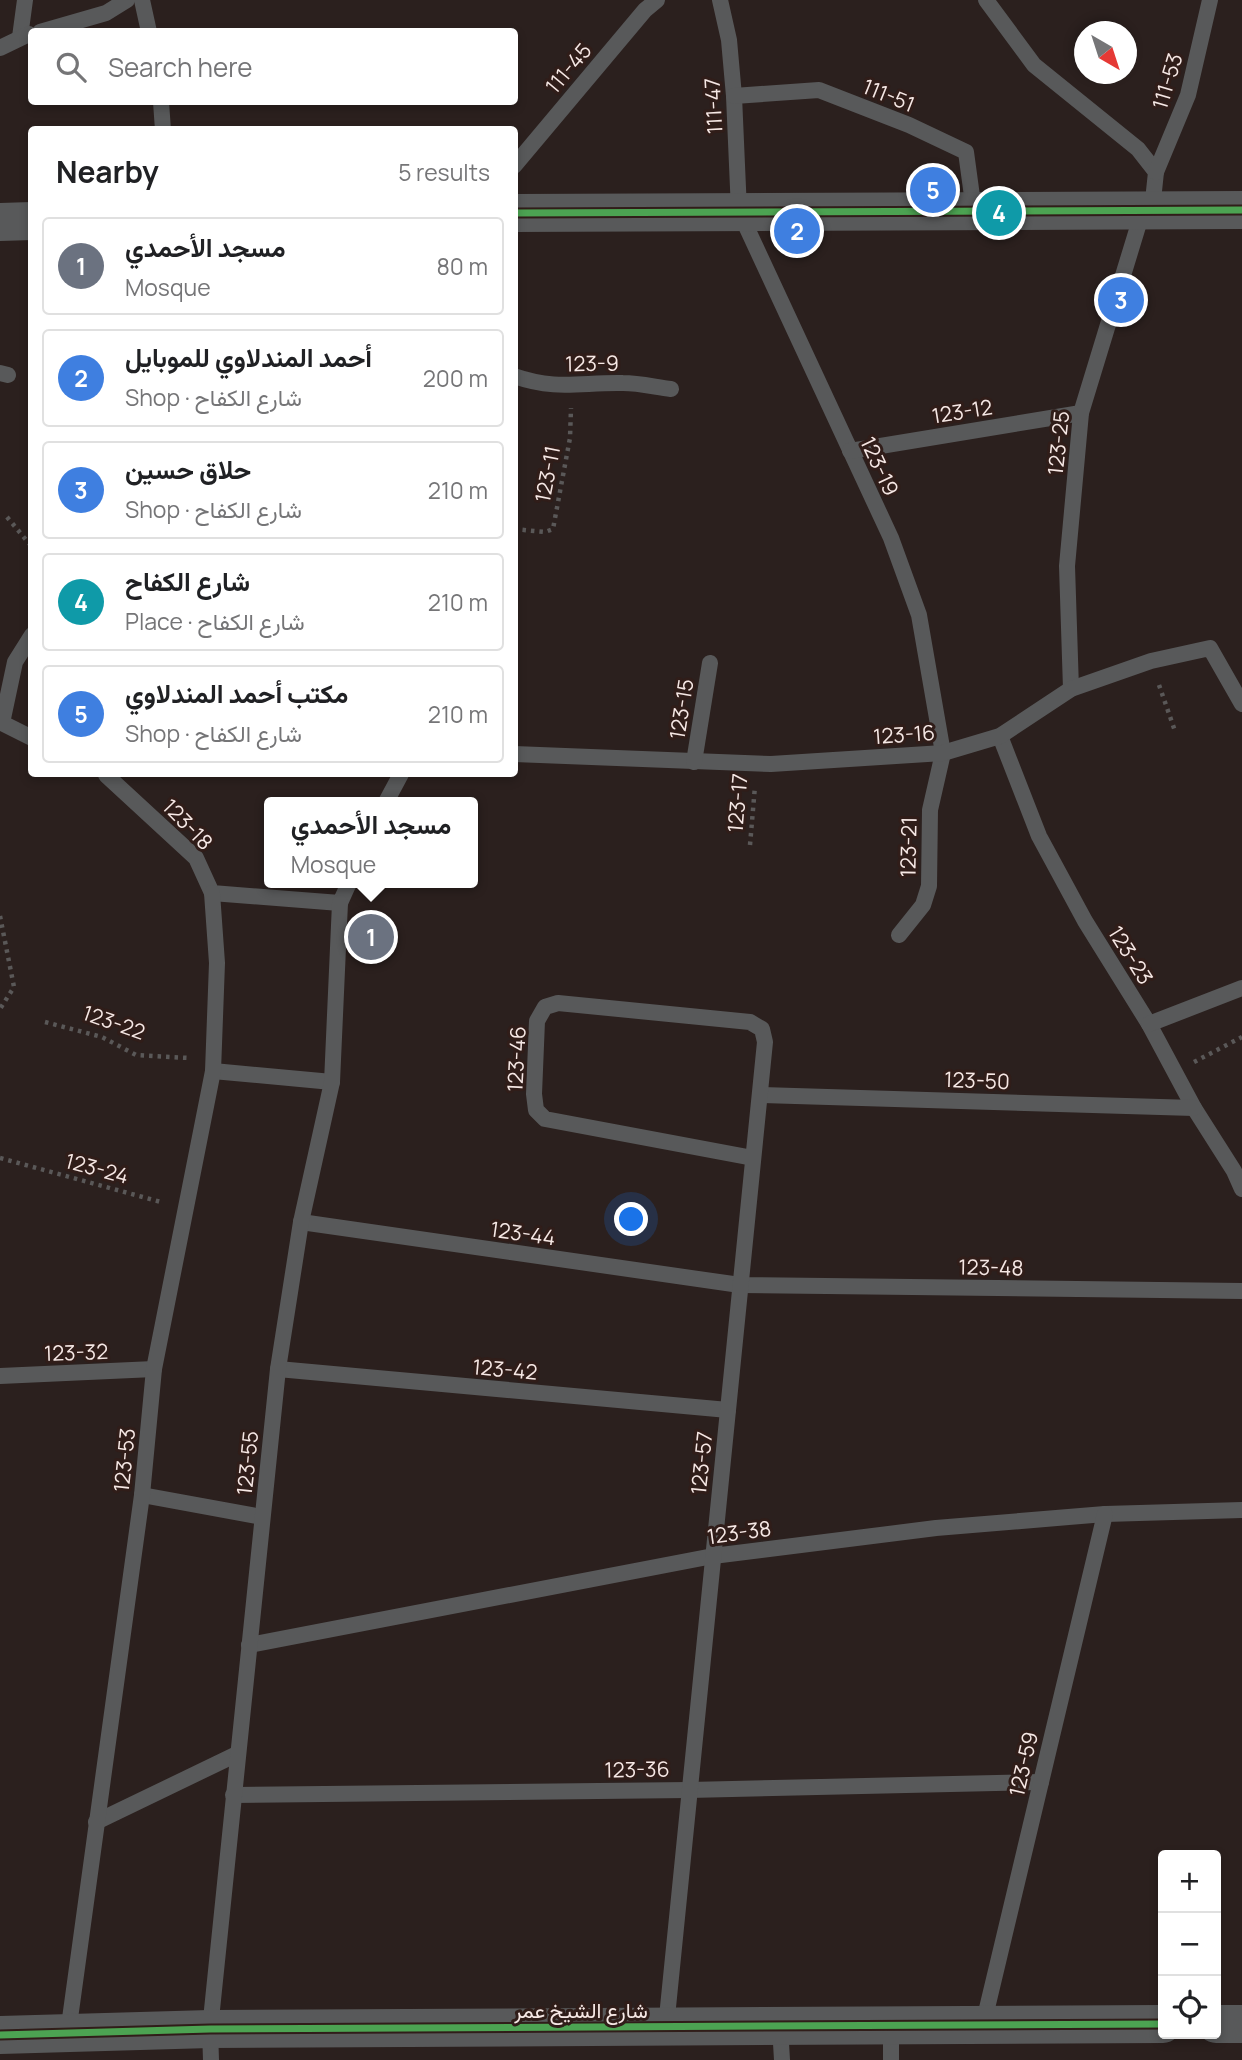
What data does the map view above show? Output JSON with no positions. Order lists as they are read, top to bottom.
{
  "streets": {
    "street": ["شارع الشيخ عمر"],
    "lane": [
      "111-45",
      "111-53",
      "111-51",
      "111-47",
      "123-9",
      "123-12",
      "123-25",
      "123-19",
      "123-15",
      "123-16",
      "123-18",
      "123-21",
      "123-23",
      "123-46",
      "123-50",
      "123-44",
      "123-48",
      "123-32",
      "123-42",
      "123-53",
      "123-55",
      "123-57",
      "123-38",
      "123-59",
      "123-36"
    ],
    "path": [
      "123-11",
      "123-17",
      "123-22",
      "123-24"
    ]
  },
  "crossings": [
    ["111-51", "111-47"],
    ["111-47", "123-19"],
    ["123-9", "123-11"],
    ["123-12", "123-25"],
    ["123-12", "123-19"],
    ["123-25", "123-16"],
    ["123-19", "123-16"],
    ["123-19", "123-21"],
    ["123-15", "123-16"],
    ["123-16", "123-17"],
    ["123-16", "123-21"],
    ["123-16", "123-23"],
    ["123-18", "123-53"],
    ["123-23", "123-50"],
    ["123-22", "123-53"],
    ["123-46", "123-57"],
    ["123-50", "123-57"],
    ["123-24", "123-53"],
    ["123-44", "123-48"],
    ["123-44", "123-55"],
    ["123-44", "123-57"],
    ["123-48", "123-57"],
    ["123-32", "123-53"],
    ["123-42", "123-55"],
    ["123-42", "123-57"],
    ["123-53", "شارع الشيخ عمر"],
    ["123-55", "123-38"],
    ["123-55", "123-36"],
    ["123-55", "شارع الشيخ عمر"],
    ["123-57", "123-38"],
    ["123-57", "123-36"],
    ["123-57", "شارع الشيخ عمر"],
    ["123-38", "123-59"],
    ["123-59", "123-36"],
    ["123-59", "شارع الشيخ عمر"]
  ],
  "north": "bottom right",
  "page": {
    "search": "Search here",
    "heading": ["Nearby", "5 results"],
    "pins": [
      "5",
      "4",
      "2",
      "3",
      "1"
    ],
    "list": [
      {
        "mark": "1",
        "name": "مسجد الأحمدي",
        "note": "Mosque",
        "value": "80 m"
      },
      {
        "mark": "2",
        "name": "أحمد المندلاوي للموبايل",
        "note": "Shop · شارع الكفاح",
        "value": "200 m"
      },
      {
        "mark": "3",
        "name": "حلاق حسين",
        "note": "Shop · شارع الكفاح",
        "value": "210 m"
      },
      {
        "mark": "4",
        "name": "شارع الكفاح",
        "note": "Place · شارع الكفاح",
        "value": "210 m"
      },
      {
        "mark": "5",
        "name": "مكتب أحمد المندلاوي",
        "note": "Shop · شارع الكفاح",
        "value": "210 m"
      }
    ],
    "popup": ["مسجد الأحمدي", "Mosque"],
    "map_buttons": ["+", "−"]
  }
}
